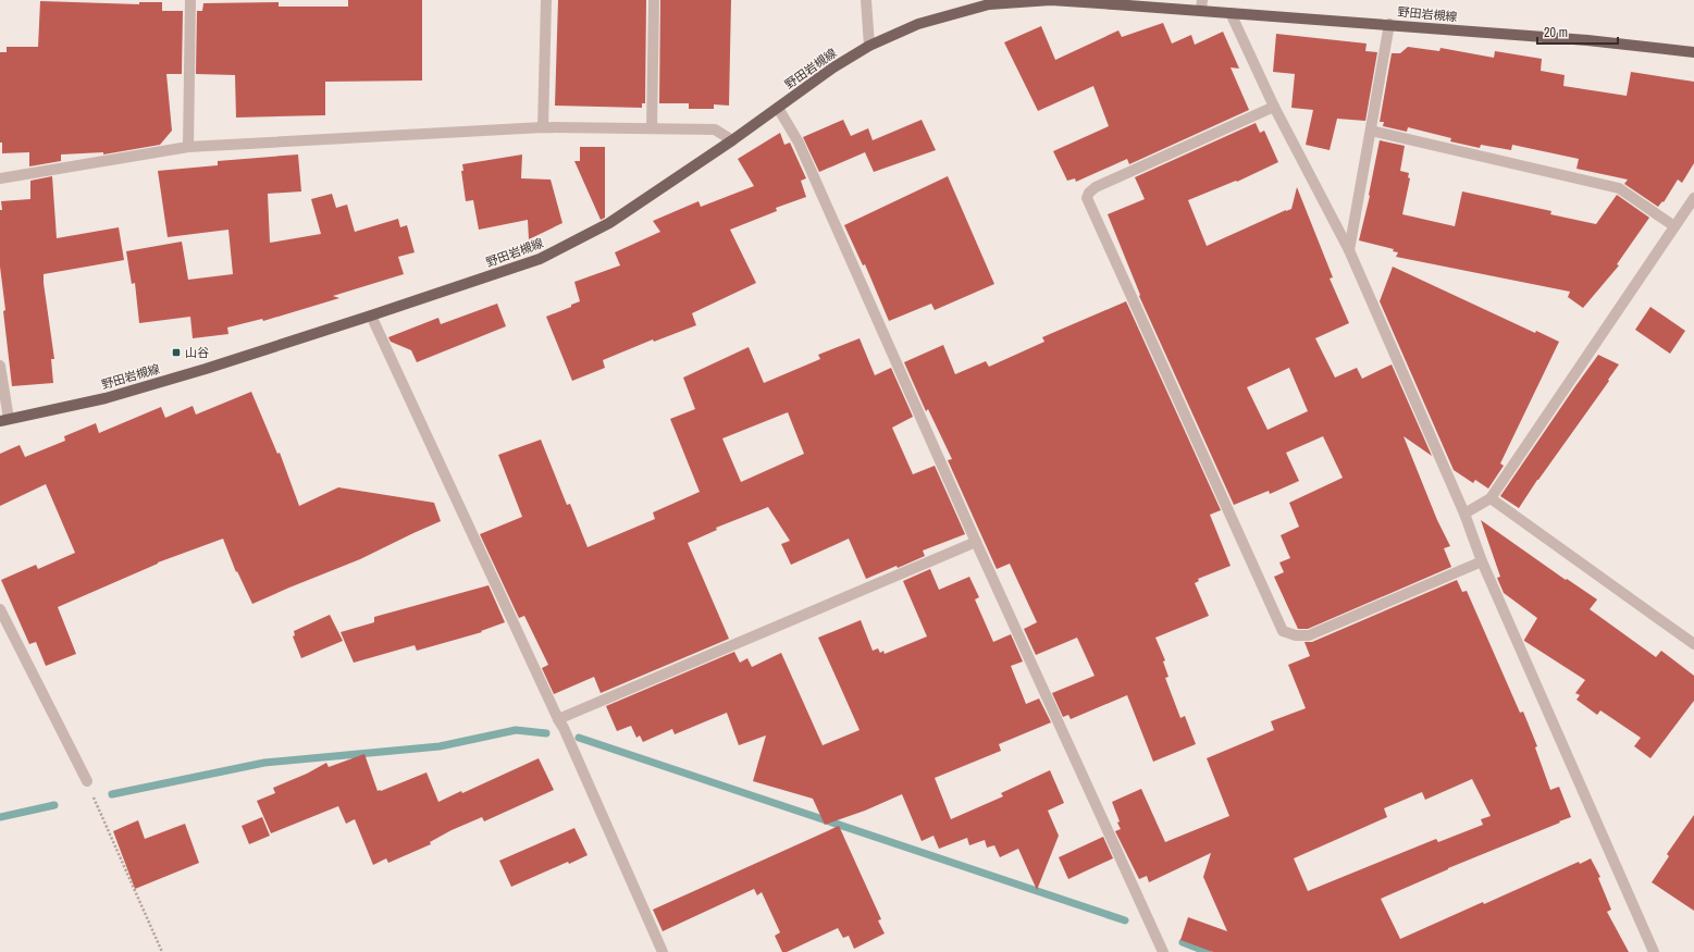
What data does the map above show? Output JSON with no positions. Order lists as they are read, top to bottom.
{
  "streets": {
    "main road": ["野田岩槻線"]
  },
  "places": {
    "transit": ["山谷"]
  },
  "scale_bar": "20 m"
}
